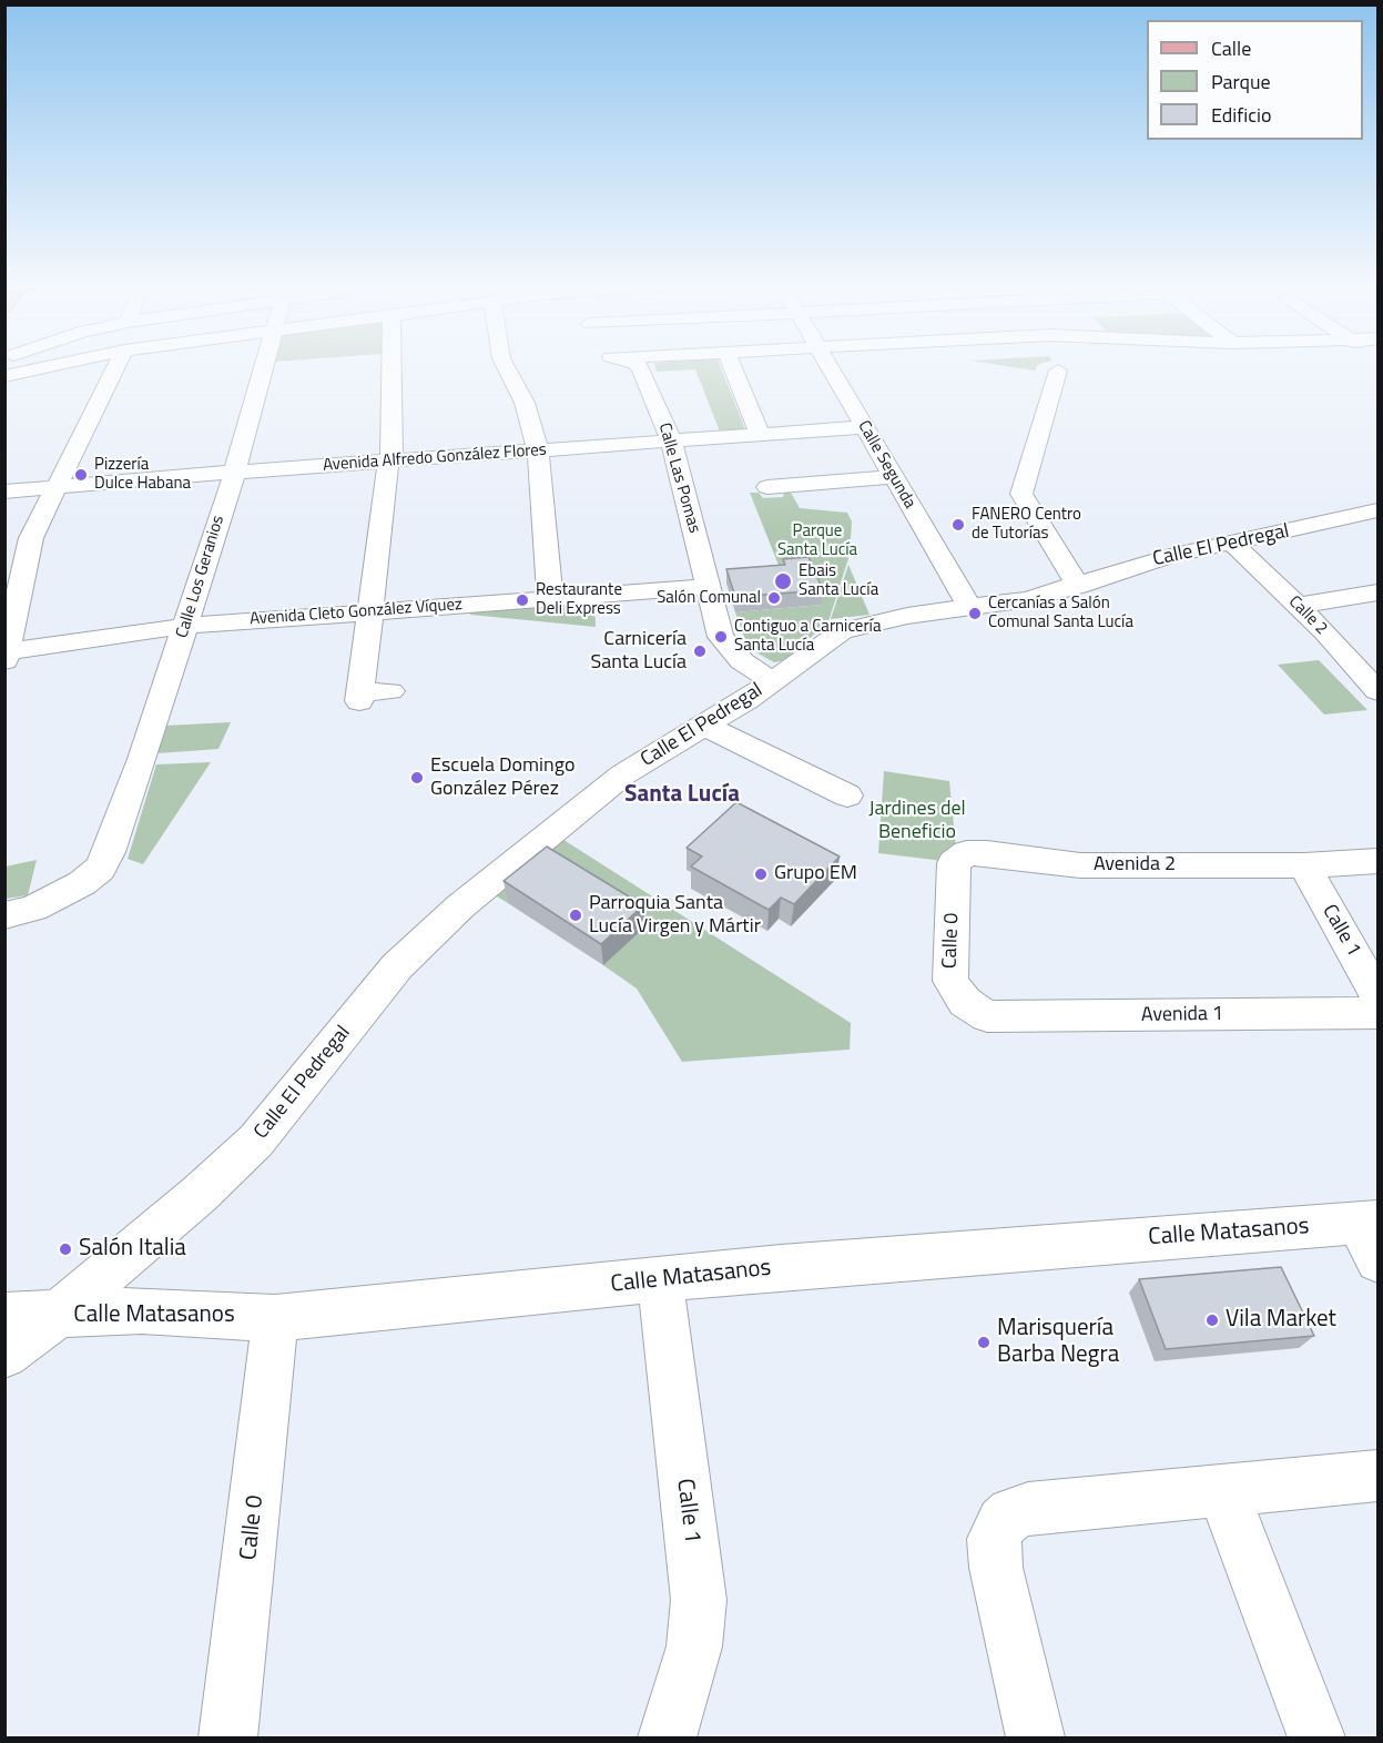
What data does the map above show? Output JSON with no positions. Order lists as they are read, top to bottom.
{
  "streets": {
    "street": [
      "Avenida Alfredo González Flores",
      "Calle Segunda",
      "Calle Las Pomas",
      "Calle El Pedregal",
      "Calle Los Geranios",
      "Avenida Cleto González Víquez",
      "Calle 2",
      "Avenida 2",
      "Calle 1",
      "Calle 0",
      "Avenida 1",
      "Calle Matasanos"
    ]
  },
  "crossings": [
    ["Avenida Alfredo González Flores", "Calle Segunda"],
    ["Avenida Alfredo González Flores", "Calle Las Pomas"],
    ["Avenida Alfredo González Flores", "Calle Los Geranios"],
    ["Calle Segunda", "Calle El Pedregal"],
    ["Calle Las Pomas", "Calle El Pedregal"],
    ["Calle Las Pomas", "Avenida Cleto González Víquez"],
    ["Calle El Pedregal", "Calle 2"],
    ["Calle El Pedregal", "Calle Matasanos"],
    ["Calle Los Geranios", "Avenida Cleto González Víquez"],
    ["Avenida 2", "Calle 1"],
    ["Avenida 2", "Calle 0"],
    ["Calle 1", "Calle Matasanos"],
    ["Calle 0", "Avenida 1"],
    ["Calle 0", "Calle Matasanos"]
  ],
  "districts": ["Santa Lucía"],
  "parks": ["Parque Santa Lucía", "Jardines del Beneficio"],
  "places": [
    "Pizzería Dulce Habana",
    "FANERO Centro de Tutorías",
    "Ebais Santa Lucía",
    "Salón Comunal",
    "Restaurante Deli Express",
    "Cercanías a Salón Comunal Santa Lucía",
    "Contiguo a Carnicería Santa Lucía",
    "Carnicería Santa Lucía",
    "Escuela Domingo González Pérez",
    "Grupo EM",
    "Parroquia Santa Lucía Virgen y Mártir",
    "Salón Italia",
    "Vila Market",
    "Marisquería Barba Negra"
  ],
  "legend": ["Calle", "Parque", "Edificio"]
}
